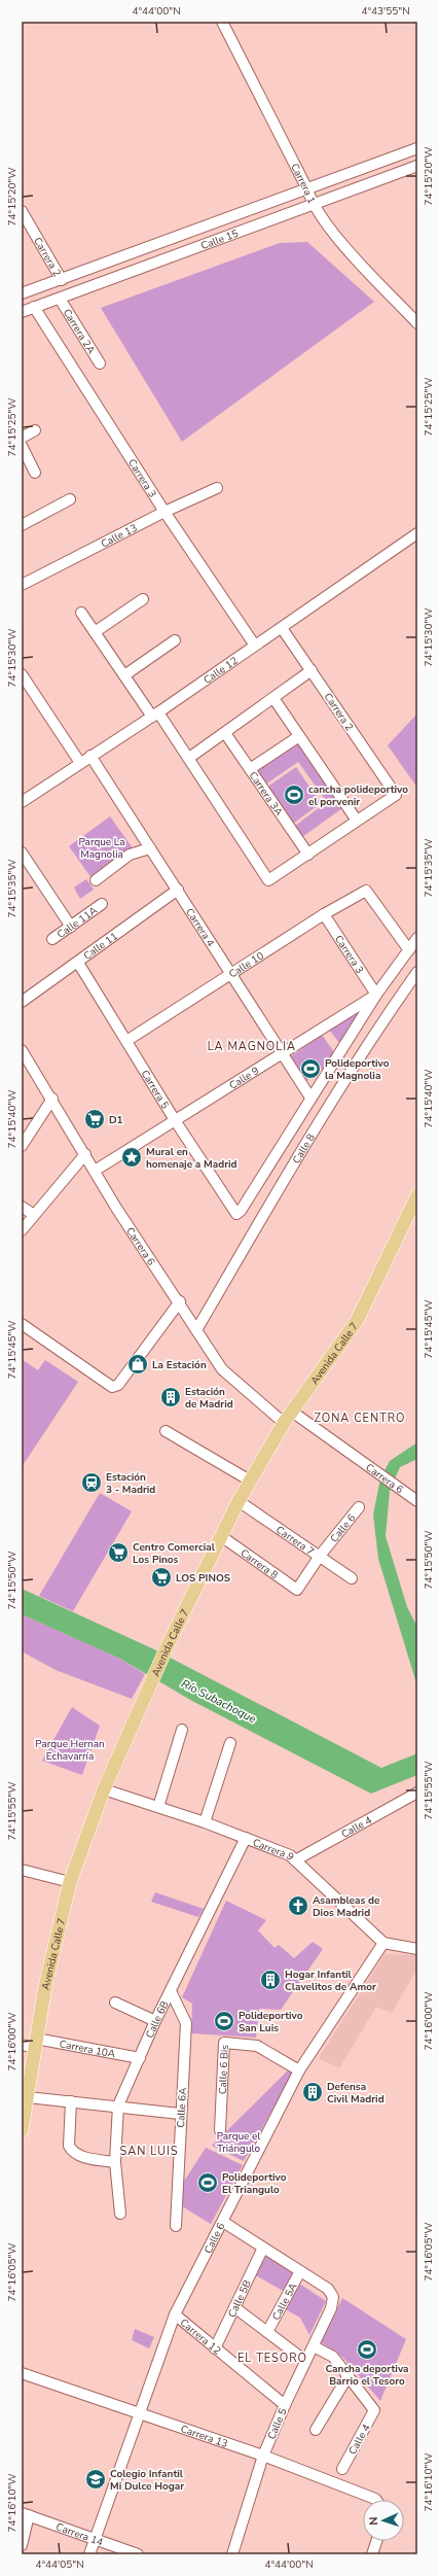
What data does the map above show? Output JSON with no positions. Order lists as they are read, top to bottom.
{
  "streets": {
    "main road": ["Avenida Calle 7"],
    "street": [
      "Carrera 1",
      "Calle 15",
      "Carrera 2",
      "Carrera 2A",
      "Carrera 3",
      "Calle 13",
      "Calle 12",
      "Carrera 3A",
      "Calle 11A",
      "Carrera 4",
      "Calle 11",
      "Calle 10",
      "Calle 9",
      "Carrera 5",
      "Calle 8",
      "Carrera 6",
      "Calle 6",
      "Carrera 7",
      "Carrera 8",
      "Calle 4",
      "Carrera 9",
      "Calle 6B",
      "Carrera 10A",
      "Calle 6 Bis",
      "Calle 6A",
      "Calle 5B",
      "Calle 5A",
      "Carrera 12",
      "Calle 5",
      "Carrera 13",
      "Carrera 14"
    ]
  },
  "crossings": [
    ["Carrera 1", "Calle 15"],
    ["Calle 15", "Carrera 2"],
    ["Calle 15", "Carrera 2A"],
    ["Calle 15", "Carrera 3"],
    ["Carrera 2", "Calle 12"],
    ["Carrera 3", "Calle 13"],
    ["Carrera 3", "Calle 12"],
    ["Carrera 3", "Calle 10"],
    ["Carrera 3", "Calle 9"],
    ["Calle 12", "Carrera 4"],
    ["Carrera 4", "Calle 11"],
    ["Carrera 4", "Calle 10"],
    ["Carrera 4", "Calle 9"],
    ["Carrera 4", "Carrera 5"],
    ["Calle 11", "Carrera 5"],
    ["Calle 10", "Calle 9"],
    ["Calle 10", "Carrera 5"],
    ["Calle 9", "Carrera 5"],
    ["Calle 9", "Carrera 6"],
    ["Calle 8", "Carrera 6"],
    ["Carrera 6", "Avenida Calle 7"],
    ["Avenida Calle 7", "Carrera 7"],
    ["Avenida Calle 7", "Carrera 8"],
    ["Avenida Calle 7", "Carrera 9"],
    ["Avenida Calle 7", "Carrera 10A"],
    ["Calle 6", "Carrera 7"],
    ["Calle 6", "Carrera 8"],
    ["Calle 6", "Carrera 9"],
    ["Calle 6", "Calle 6 Bis"],
    ["Calle 6", "Carrera 12"],
    ["Calle 6", "Carrera 13"],
    ["Calle 6", "Carrera 14"],
    ["Calle 4", "Carrera 9"],
    ["Carrera 9", "Calle 6B"],
    ["Calle 6B", "Carrera 10A"],
    ["Calle 6B", "Calle 6A"],
    ["Calle 5B", "Carrera 12"],
    ["Calle 5A", "Calle 5"],
    ["Carrera 12", "Calle 5"],
    ["Calle 5", "Carrera 13"]
  ],
  "districts": [
    "LA MAGNOLIA",
    "ZONA CENTRO",
    "SAN LUIS",
    "EL TESORO"
  ],
  "water": ["Río Subachoque"],
  "parks": ["Parque La Magnolia", "Parque Hernan Echavarría", "Parque el Triángulo"],
  "places": {
    "sports": [
      "cancha polideportivo el porvenir",
      "Polideportivo la Magnolia",
      "Polideportivo San Luis",
      "Polideportivo El Triangulo",
      "Cancha deportiva Barrio el Tesoro"
    ],
    "supermarket": ["D1", "Centro Comercial Los Pinos", "LOS PINOS"],
    "place": ["Mural en homenaje a Madrid"],
    "shop": ["La Estación"],
    "building": ["Estación de Madrid", "Hogar Infantil Clavelitos de Amor", "Defensa Civil Madrid"],
    "station": ["Estación 3 - Madrid"],
    "church": ["Asambleas de Dios Madrid"],
    "school or university": ["Colegio Infantil Mi Dulce Hogar"]
  },
  "north": "left",
  "coordinates": [
    "4°44'00\"N",
    "4°43'55\"N",
    "74°15'20\"W",
    "74°15'25\"W",
    "74°15'30\"W",
    "74°15'35\"W",
    "74°15'40\"W",
    "74°15'45\"W",
    "74°15'50\"W",
    "74°15'55\"W",
    "74°16'00\"W",
    "74°16'05\"W",
    "74°16'10\"W",
    "4°44'05\"N"
  ]
}
